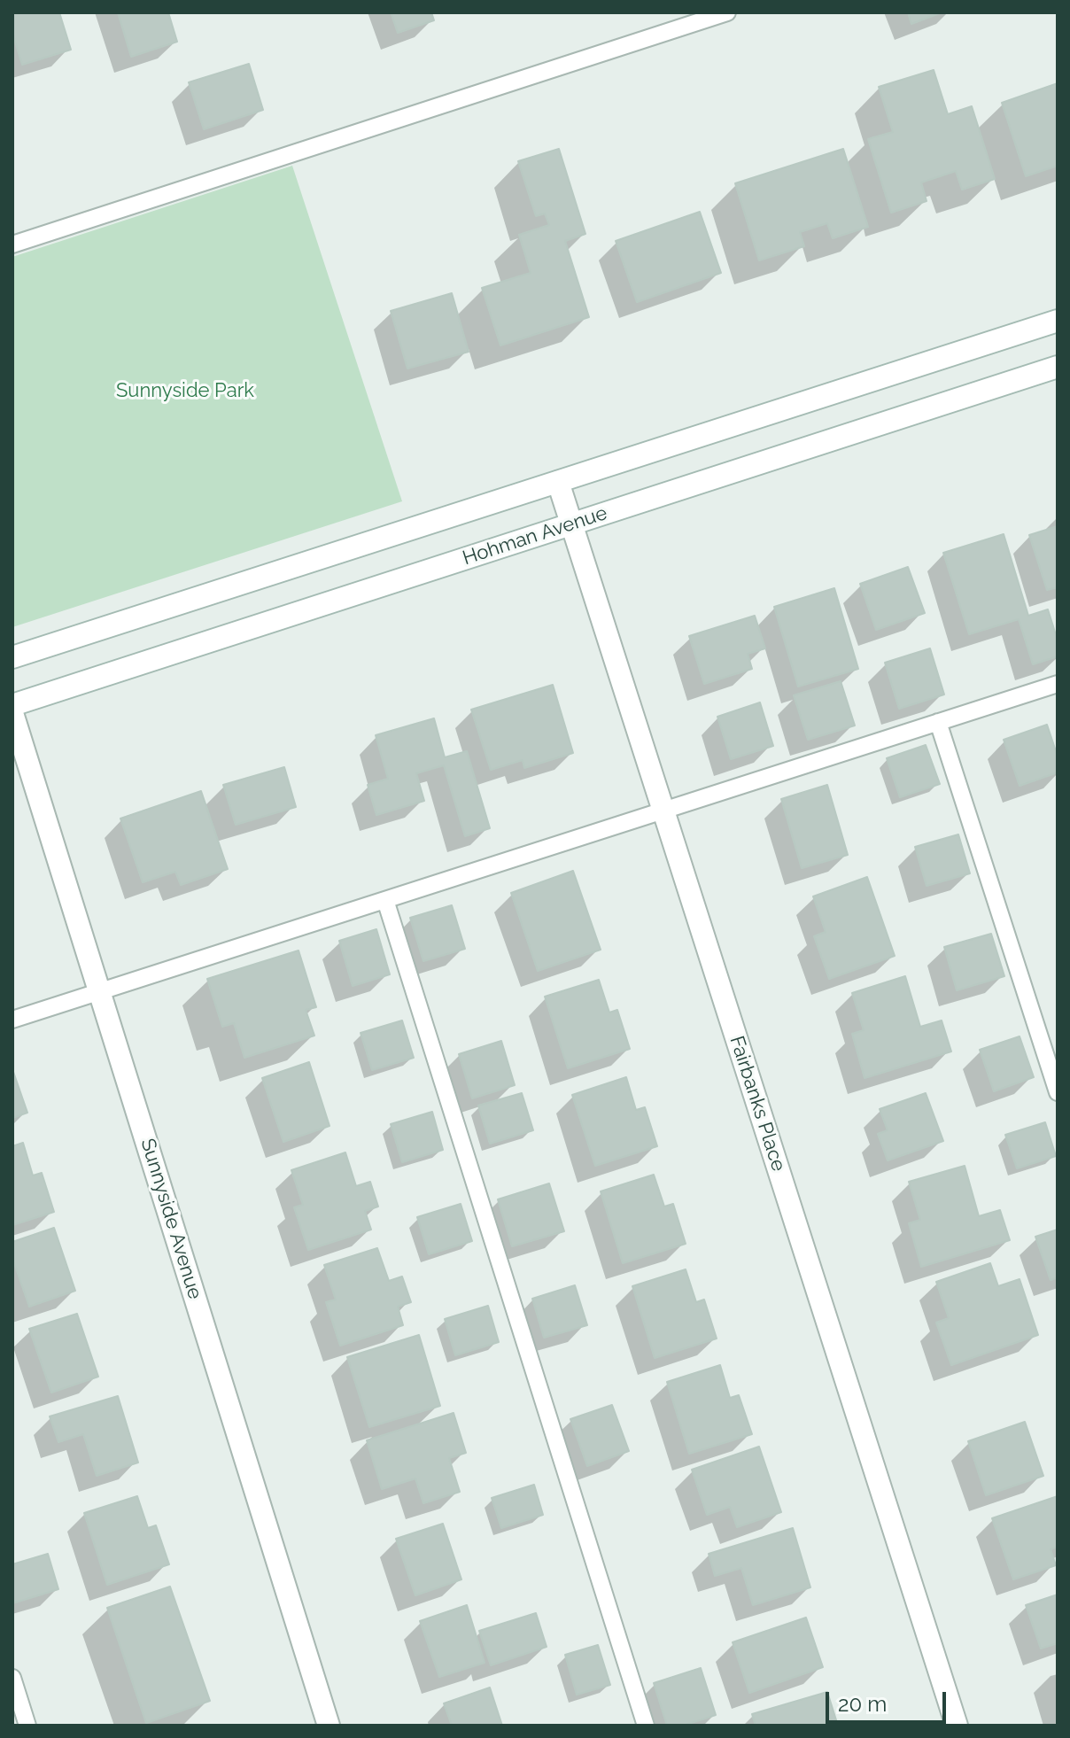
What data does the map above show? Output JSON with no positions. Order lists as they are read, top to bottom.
{
  "streets": {
    "street": ["Hohman Avenue", "Fairbanks Place", "Sunnyside Avenue"]
  },
  "crossings": [
    ["Hohman Avenue", "Fairbanks Place"]
  ],
  "parks": ["Sunnyside Park"],
  "scale_bar": "20 m"
}
